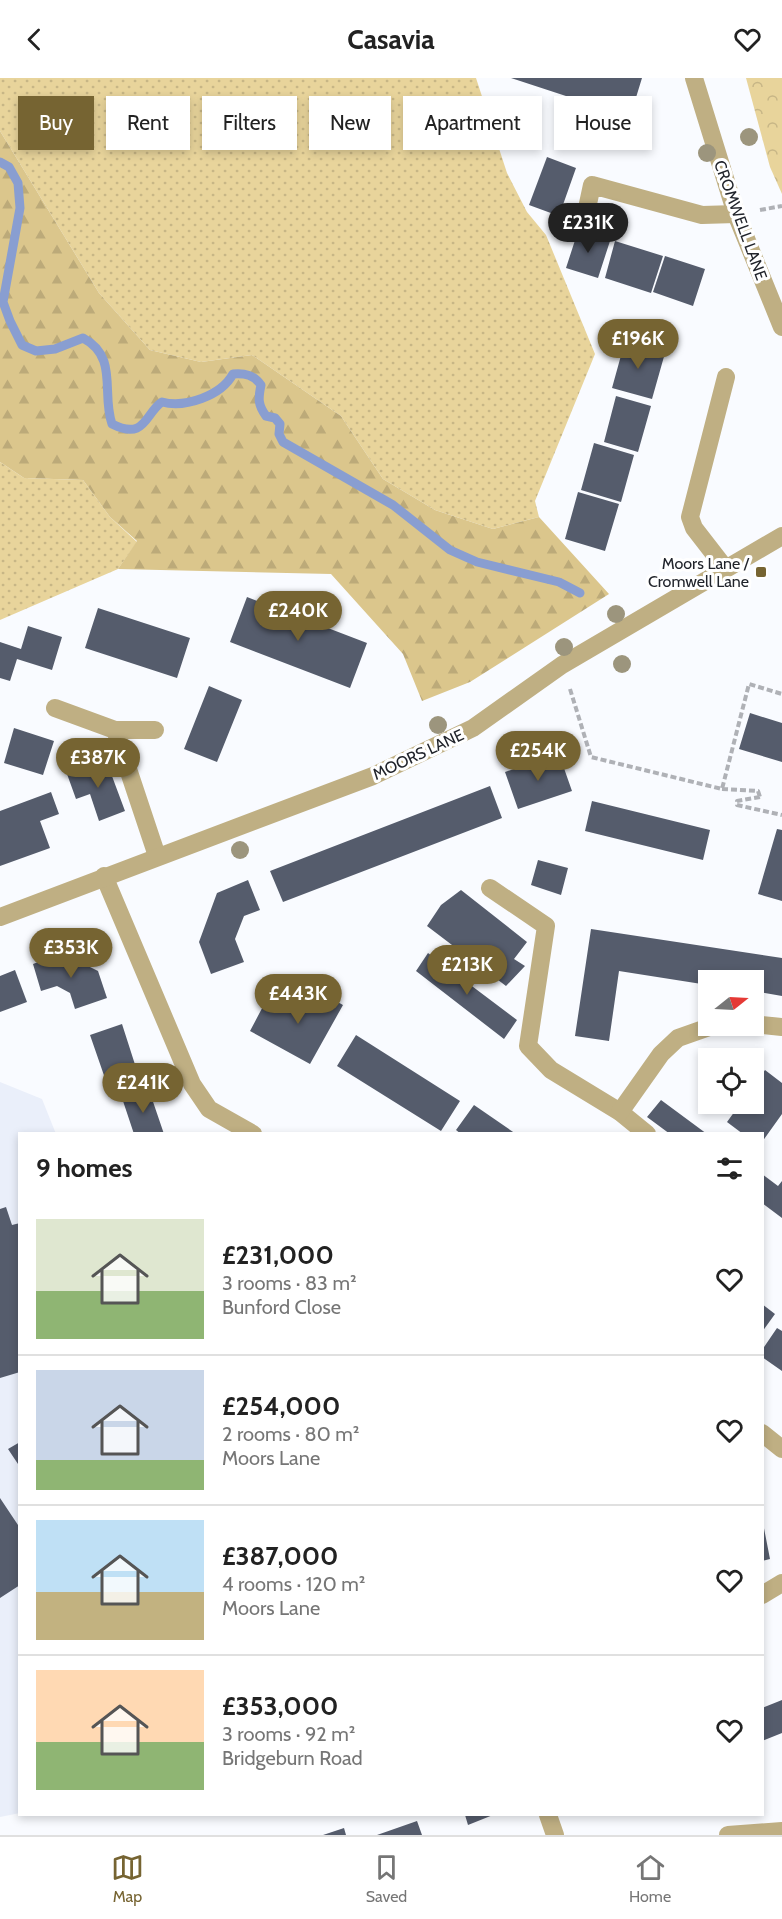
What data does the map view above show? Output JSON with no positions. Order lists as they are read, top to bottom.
{
  "streets": {
    "street": ["CROMWELL LANE", "MOORS LANE"]
  },
  "places": {
    "transit": ["Moors Lane / Cromwell Lane"]
  },
  "north": "right",
  "page": {
    "header": "Casavia",
    "chip": [
      "Buy",
      "Rent",
      "Filters",
      "New",
      "Apartment",
      "House"
    ],
    "price": [
      "£231K",
      "£196K",
      "£240K",
      "£254K",
      "£387K",
      "£353K",
      "£213K",
      "£443K",
      "£241K"
    ],
    "heading": "9 homes",
    "list": [
      {
        "name": "£231,000",
        "note": "3 rooms · 83 m² · Bunford Close"
      },
      {
        "name": "£254,000",
        "note": "2 rooms · 80 m² · Moors Lane"
      },
      {
        "name": "£387,000",
        "note": "4 rooms · 120 m² · Moors Lane"
      },
      {
        "name": "£353,000",
        "note": "3 rooms · 92 m² · Bridgeburn Road"
      }
    ],
    "tabs": ["Map", "Saved", "Home"]
  }
}
